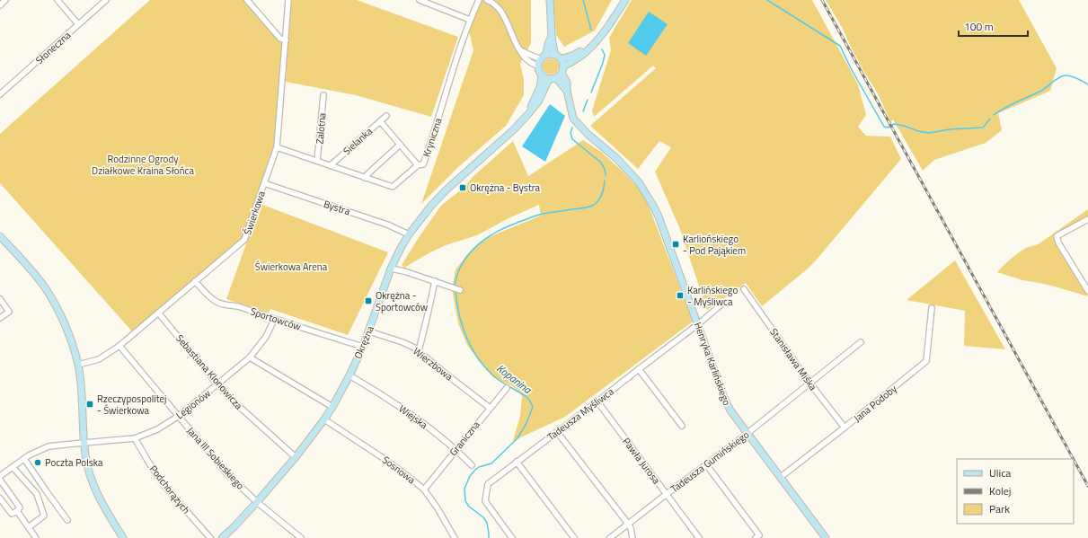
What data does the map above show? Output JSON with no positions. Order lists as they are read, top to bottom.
{
  "streets": {
    "street": [
      "Słoneczna",
      "Zalotna",
      "Kryniczna",
      "Sielanka",
      "Bystra",
      "Świerkowa",
      "Sportowców",
      "Okrężna",
      "Stanisława Miśka",
      "Wierzbowa",
      "Henryka Karlińskiego",
      "Sebastiana Klonowicza",
      "Jana Podoby",
      "Legionów",
      "Tadeusza Myśliwca",
      "Wiejska",
      "Graniczna",
      "Jana III Sobieskiego",
      "Pawła Jurosa",
      "Tadeusza Gumińskiego",
      "Sosnowa",
      "Podchorążych"
    ]
  },
  "crossings": [
    ["Zalotna", "Kryniczna"],
    ["Kryniczna", "Sielanka"],
    ["Kryniczna", "Świerkowa"],
    ["Bystra", "Świerkowa"],
    ["Bystra", "Okrężna"],
    ["Świerkowa", "Sportowców"],
    ["Świerkowa", "Sebastiana Klonowicza"],
    ["Świerkowa", "Jana III Sobieskiego"],
    ["Sportowców", "Okrężna"],
    ["Sportowców", "Legionów"],
    ["Okrężna", "Wierzbowa"],
    ["Okrężna", "Henryka Karlińskiego"],
    ["Okrężna", "Sebastiana Klonowicza"],
    ["Okrężna", "Wiejska"],
    ["Okrężna", "Jana III Sobieskiego"],
    ["Okrężna", "Sosnowa"],
    ["Stanisława Miśka", "Jana Podoby"],
    ["Stanisława Miśka", "Tadeusza Gumińskiego"],
    ["Wierzbowa", "Graniczna"],
    ["Henryka Karlińskiego", "Jana Podoby"],
    ["Henryka Karlińskiego", "Tadeusza Myśliwca"],
    ["Henryka Karlińskiego", "Tadeusza Gumińskiego"],
    ["Sebastiana Klonowicza", "Legionów"],
    ["Legionów", "Jana III Sobieskiego"],
    ["Legionów", "Podchorążych"],
    ["Tadeusza Myśliwca", "Pawła Jurosa"],
    ["Wiejska", "Graniczna"],
    ["Graniczna", "Sosnowa"],
    ["Pawła Jurosa", "Tadeusza Gumińskiego"]
  ],
  "water": ["Kopanina"],
  "parks": ["Rodzinne Ogrody Działkowe Kraina Słońca", "Świerkowa Arena"],
  "places": {
    "transit": [
      "Okrężna - Bystra",
      "Karliońskiego - Pod Pająkiem",
      "Karlińskiego - Myśliwca",
      "Okrężna - Sportowców",
      "Rzeczypospolitej - Świerkowa"
    ],
    "other": ["Poczta Polska"]
  },
  "legend": ["Ulica", "Kolej", "Park"],
  "scale_bar": "100 m"
}
